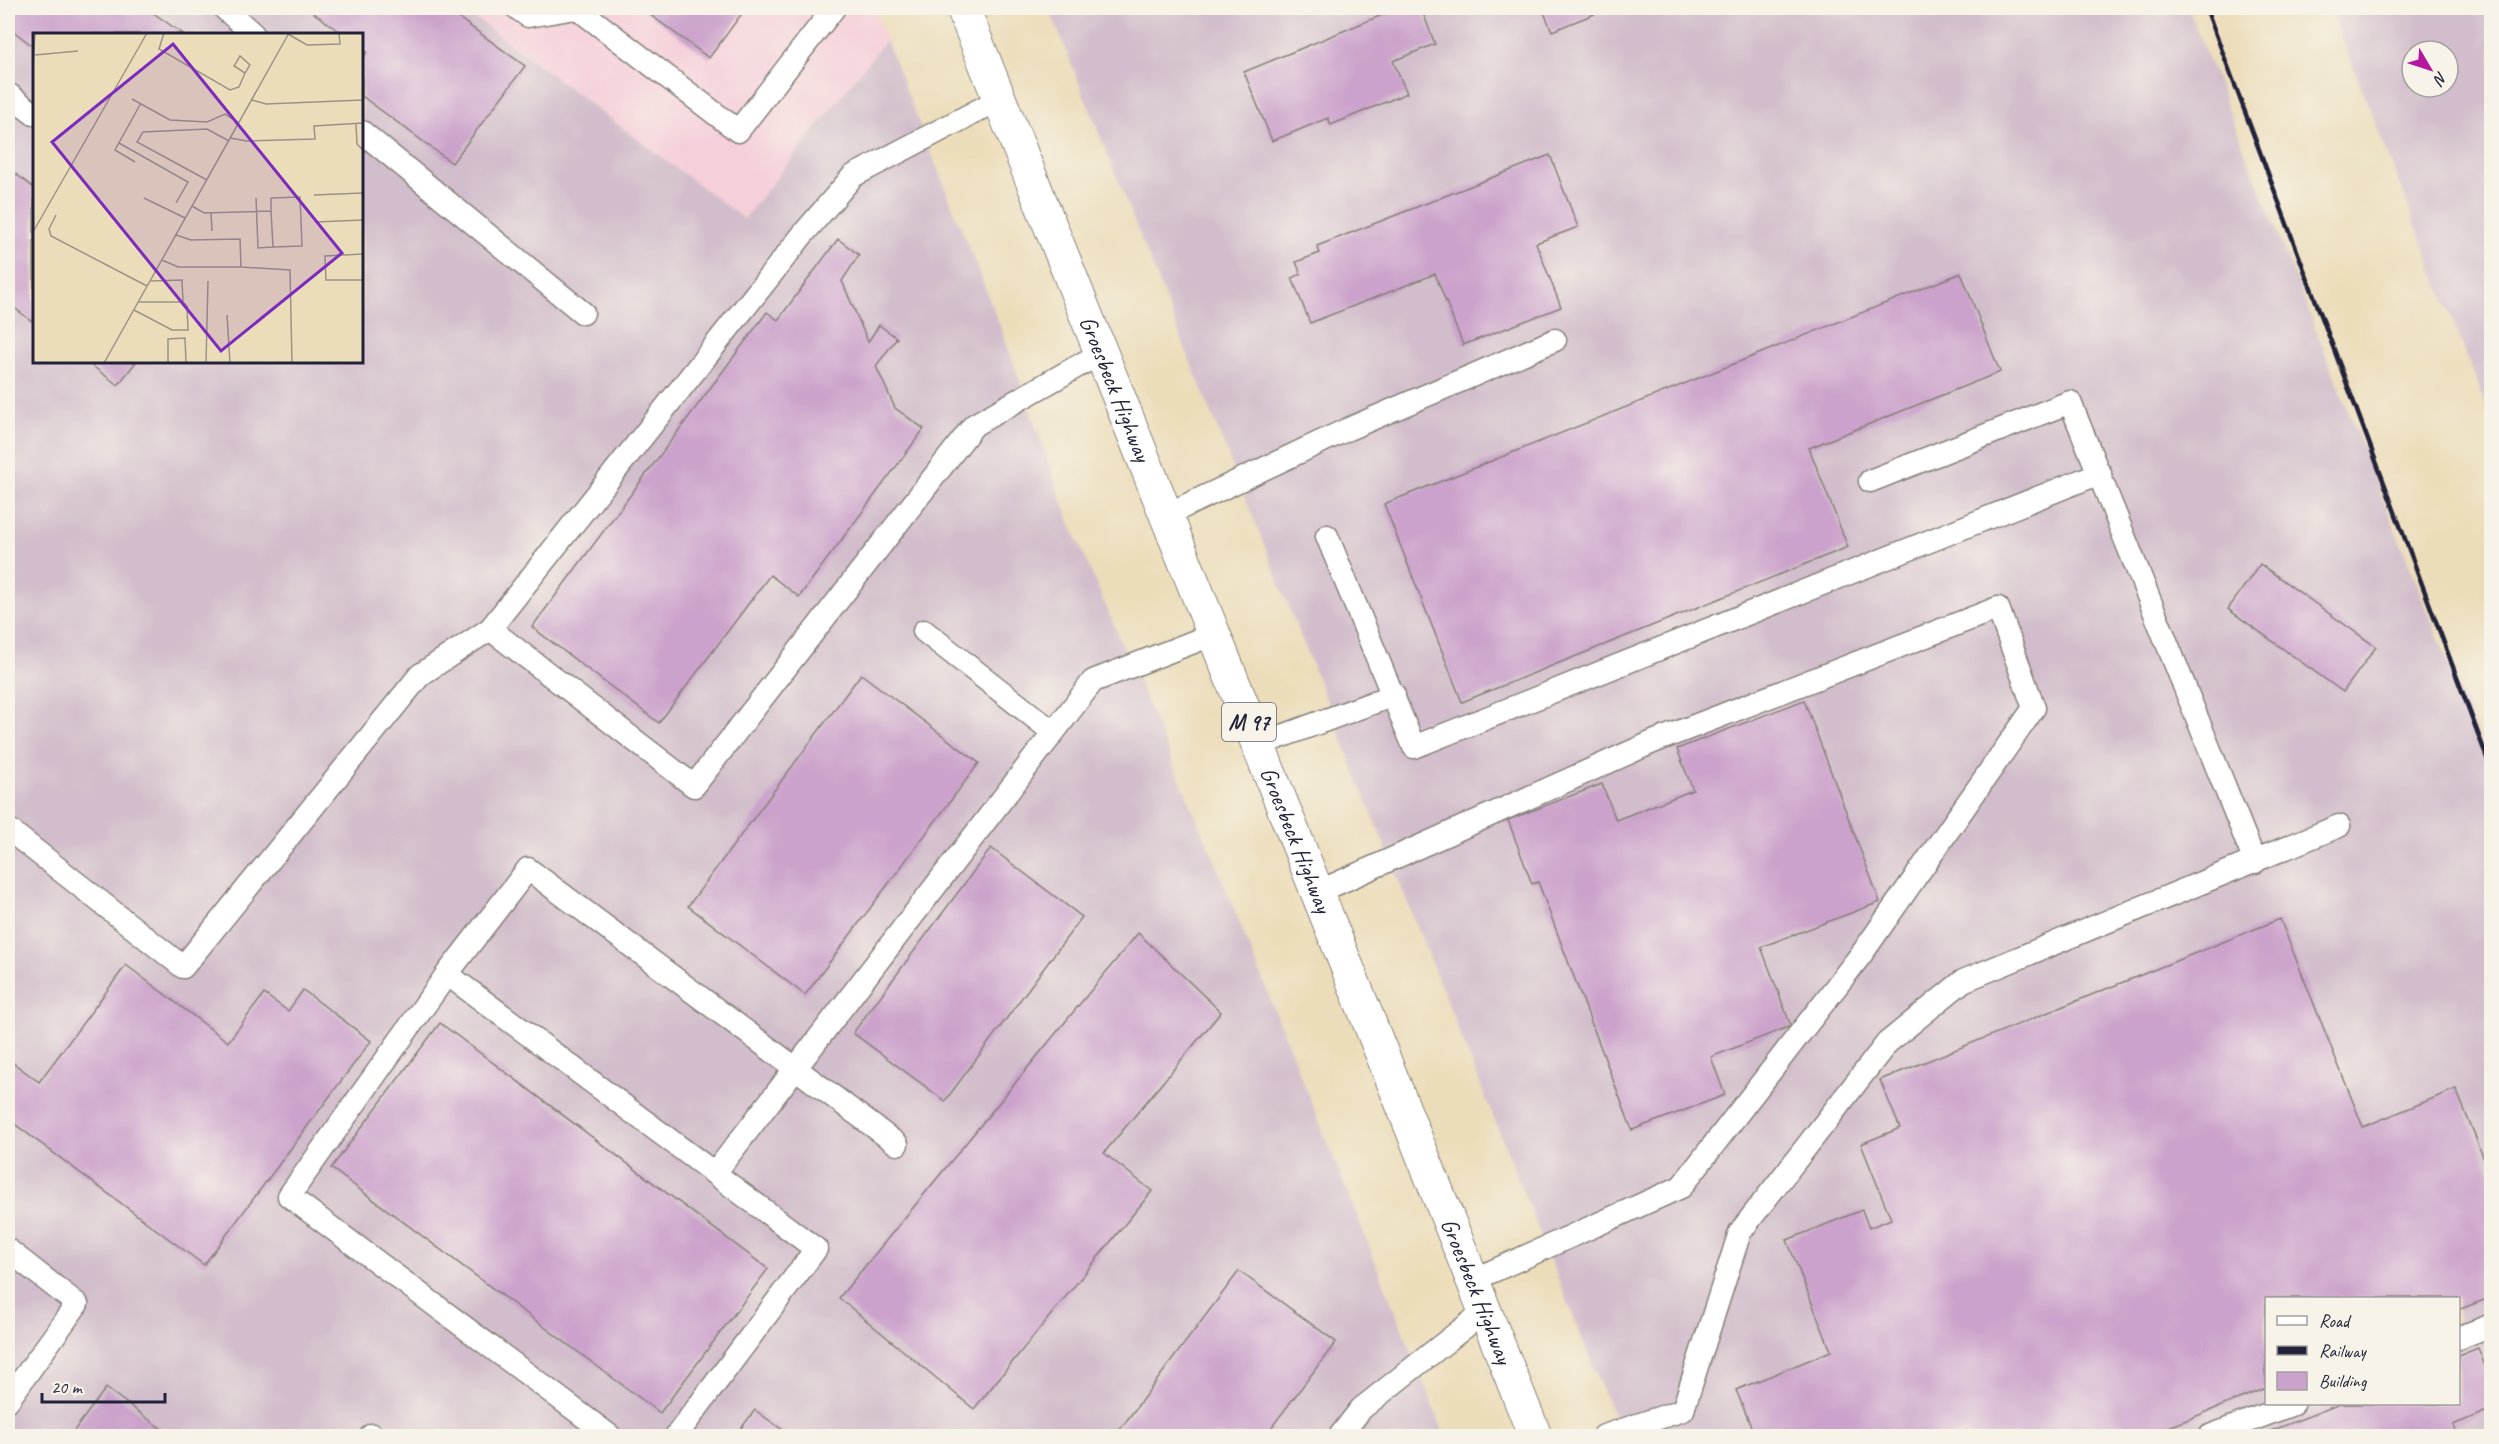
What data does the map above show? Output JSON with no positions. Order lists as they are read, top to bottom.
{
  "streets": {
    "main road": ["Groesbeck Highway", "M 97"]
  },
  "legend": ["Road", "Railway", "Building"],
  "scale_bar": "20 m",
  "north": "bottom right"
}
